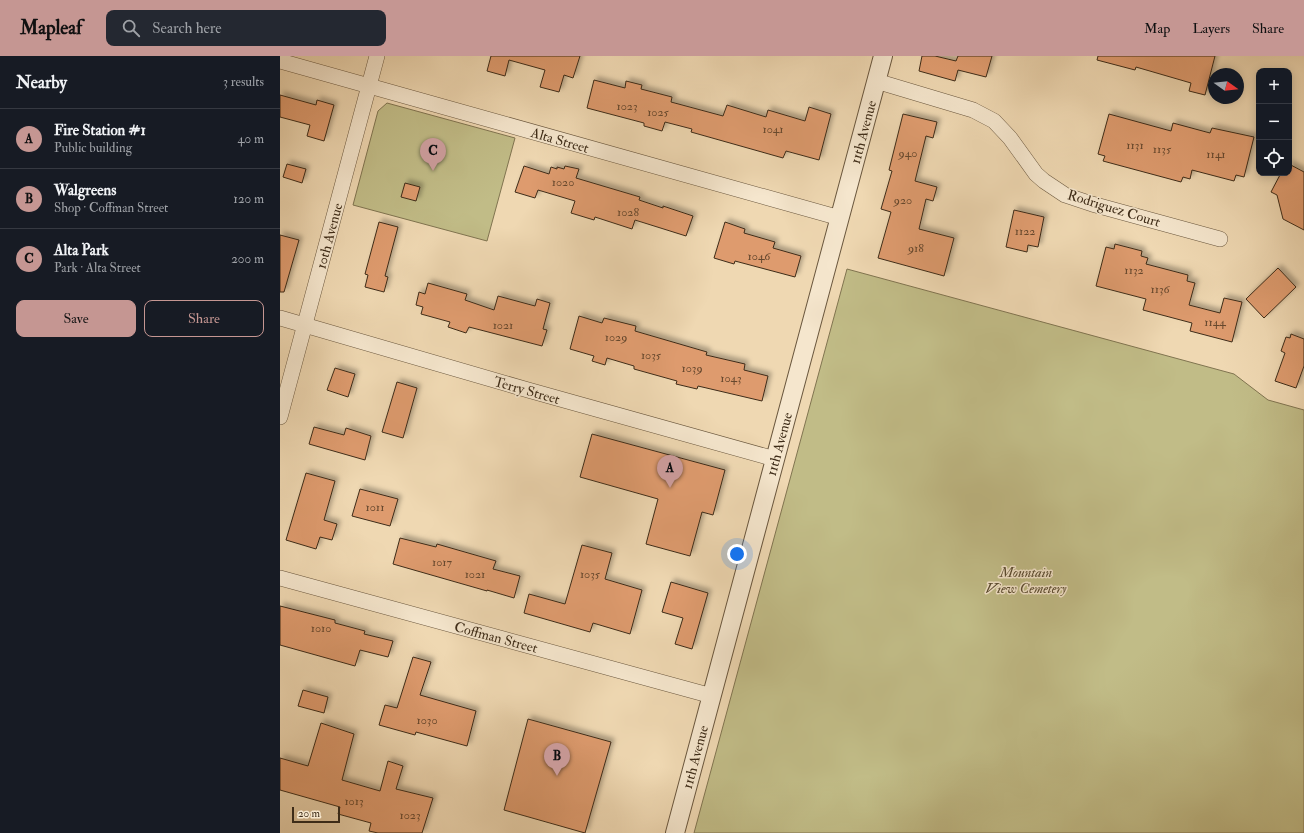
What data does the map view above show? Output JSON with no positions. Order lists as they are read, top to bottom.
{
  "streets": {
    "street": [
      "11th Avenue",
      "Alta Street",
      "Rodriguez Court",
      "10th Avenue",
      "Terry Street",
      "Coffman Street"
    ]
  },
  "crossings": [
    ["11th Avenue", "Alta Street"],
    ["11th Avenue", "Rodriguez Court"],
    ["11th Avenue", "Terry Street"],
    ["11th Avenue", "Coffman Street"],
    ["Alta Street", "10th Avenue"],
    ["10th Avenue", "Terry Street"]
  ],
  "parks": ["Mountain View Cemetery"],
  "house_numbers": [
    "1023",
    "1025",
    "1041",
    "1131",
    "1135",
    "940",
    "1141",
    "1020",
    "920",
    "1028",
    "1122",
    "918",
    "1046",
    "1132",
    "1136",
    "1144",
    "1021",
    "1029",
    "1035",
    "1039",
    "1043",
    "1011",
    "1017",
    "1021",
    "1035",
    "1010",
    "1030",
    "1013",
    "1023"
  ],
  "scale_bar": "20 m",
  "north": "right",
  "page": {
    "header": "Mapleaf",
    "search": "Search here",
    "nav": ["Map", "Layers", "Share"],
    "heading": ["Nearby", "3 results"],
    "map_buttons": ["+", "−"],
    "list": [
      {
        "mark": "A",
        "name": "Fire Station #1",
        "note": "Public building",
        "value": "40 m"
      },
      {
        "mark": "B",
        "name": "Walgreens",
        "note": "Shop · Coffman Street",
        "value": "120 m"
      },
      {
        "mark": "C",
        "name": "Alta Park",
        "note": "Park · Alta Street",
        "value": "200 m"
      }
    ],
    "pins": ["C", "A", "B"],
    "buttons": ["Save", "Share"],
    "scale": "20 m"
  }
}
